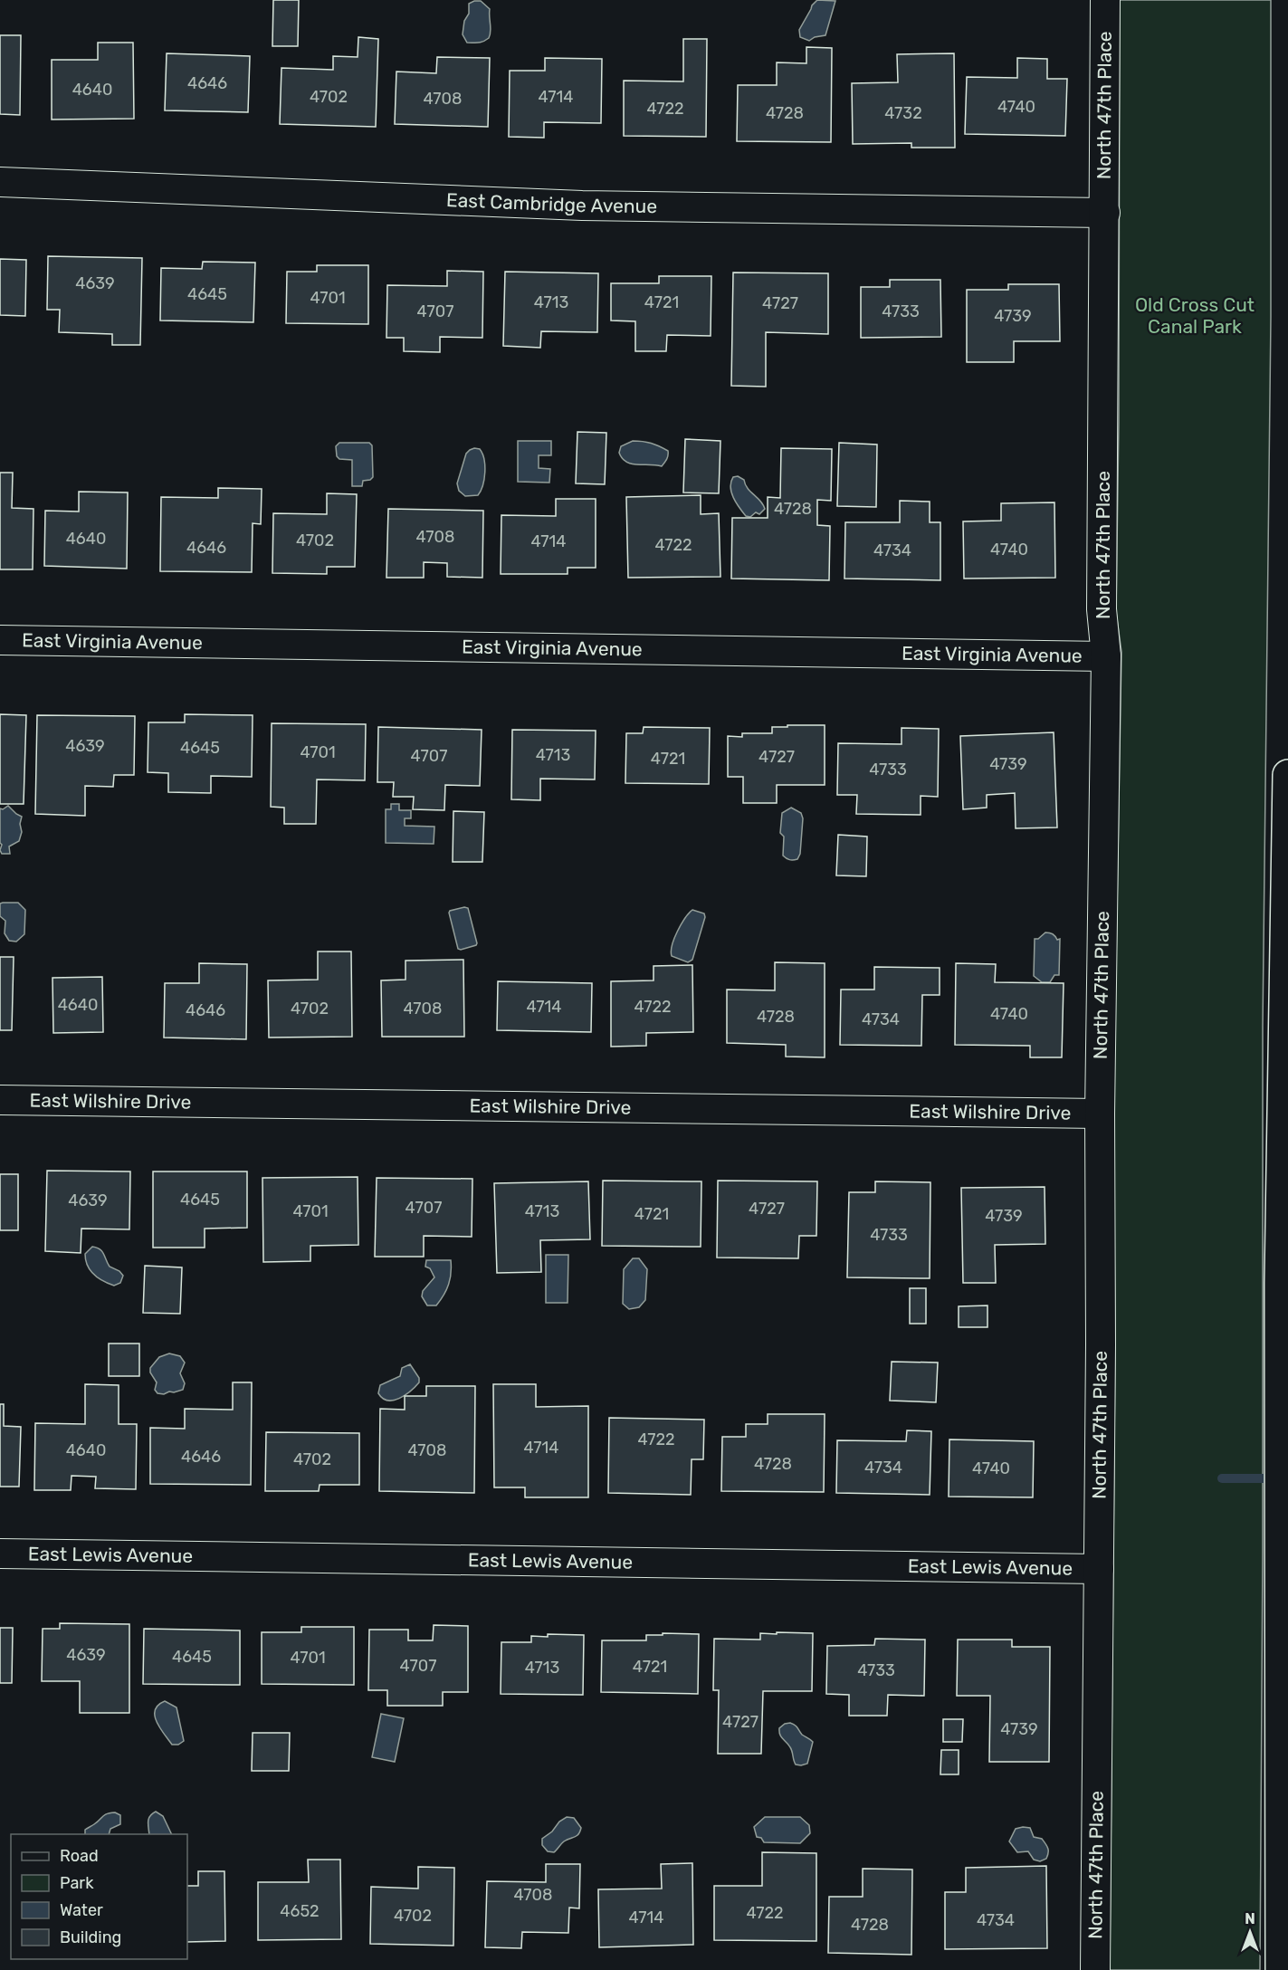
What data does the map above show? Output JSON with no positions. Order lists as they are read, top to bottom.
{
  "streets": {
    "street": [
      "North 47th Place",
      "East Cambridge Avenue",
      "East Virginia Avenue",
      "East Wilshire Drive",
      "East Lewis Avenue"
    ]
  },
  "crossings": [
    ["North 47th Place", "East Cambridge Avenue"],
    ["North 47th Place", "East Virginia Avenue"],
    ["North 47th Place", "East Wilshire Drive"],
    ["North 47th Place", "East Lewis Avenue"]
  ],
  "parks": ["Old Cross Cut Canal Park"],
  "house_numbers": [
    "4646",
    "4640",
    "4702",
    "4714",
    "4708",
    "4740",
    "4722",
    "4728",
    "4732",
    "4639",
    "4645",
    "4701",
    "4713",
    "4721",
    "4727",
    "4707",
    "4733",
    "4739",
    "4728",
    "4708",
    "4640",
    "4702",
    "4714",
    "4722",
    "4646",
    "4740",
    "4734",
    "4639",
    "4645",
    "4701",
    "4713",
    "4707",
    "4727",
    "4721",
    "4739",
    "4733",
    "4640",
    "4714",
    "4722",
    "4702",
    "4708",
    "4646",
    "4740",
    "4728",
    "4734",
    "4645",
    "4639",
    "4707",
    "4727",
    "4701",
    "4713",
    "4721",
    "4739",
    "4733",
    "4722",
    "4714",
    "4640",
    "4708",
    "4646",
    "4702",
    "4728",
    "4734",
    "4740",
    "4639",
    "4645",
    "4701",
    "4707",
    "4721",
    "4713",
    "4733",
    "4727",
    "4739",
    "4708",
    "4652",
    "4722",
    "4702",
    "4714",
    "4734",
    "4728"
  ],
  "legend": [
    "Road",
    "Park",
    "Water",
    "Building"
  ],
  "north": "top"
}
